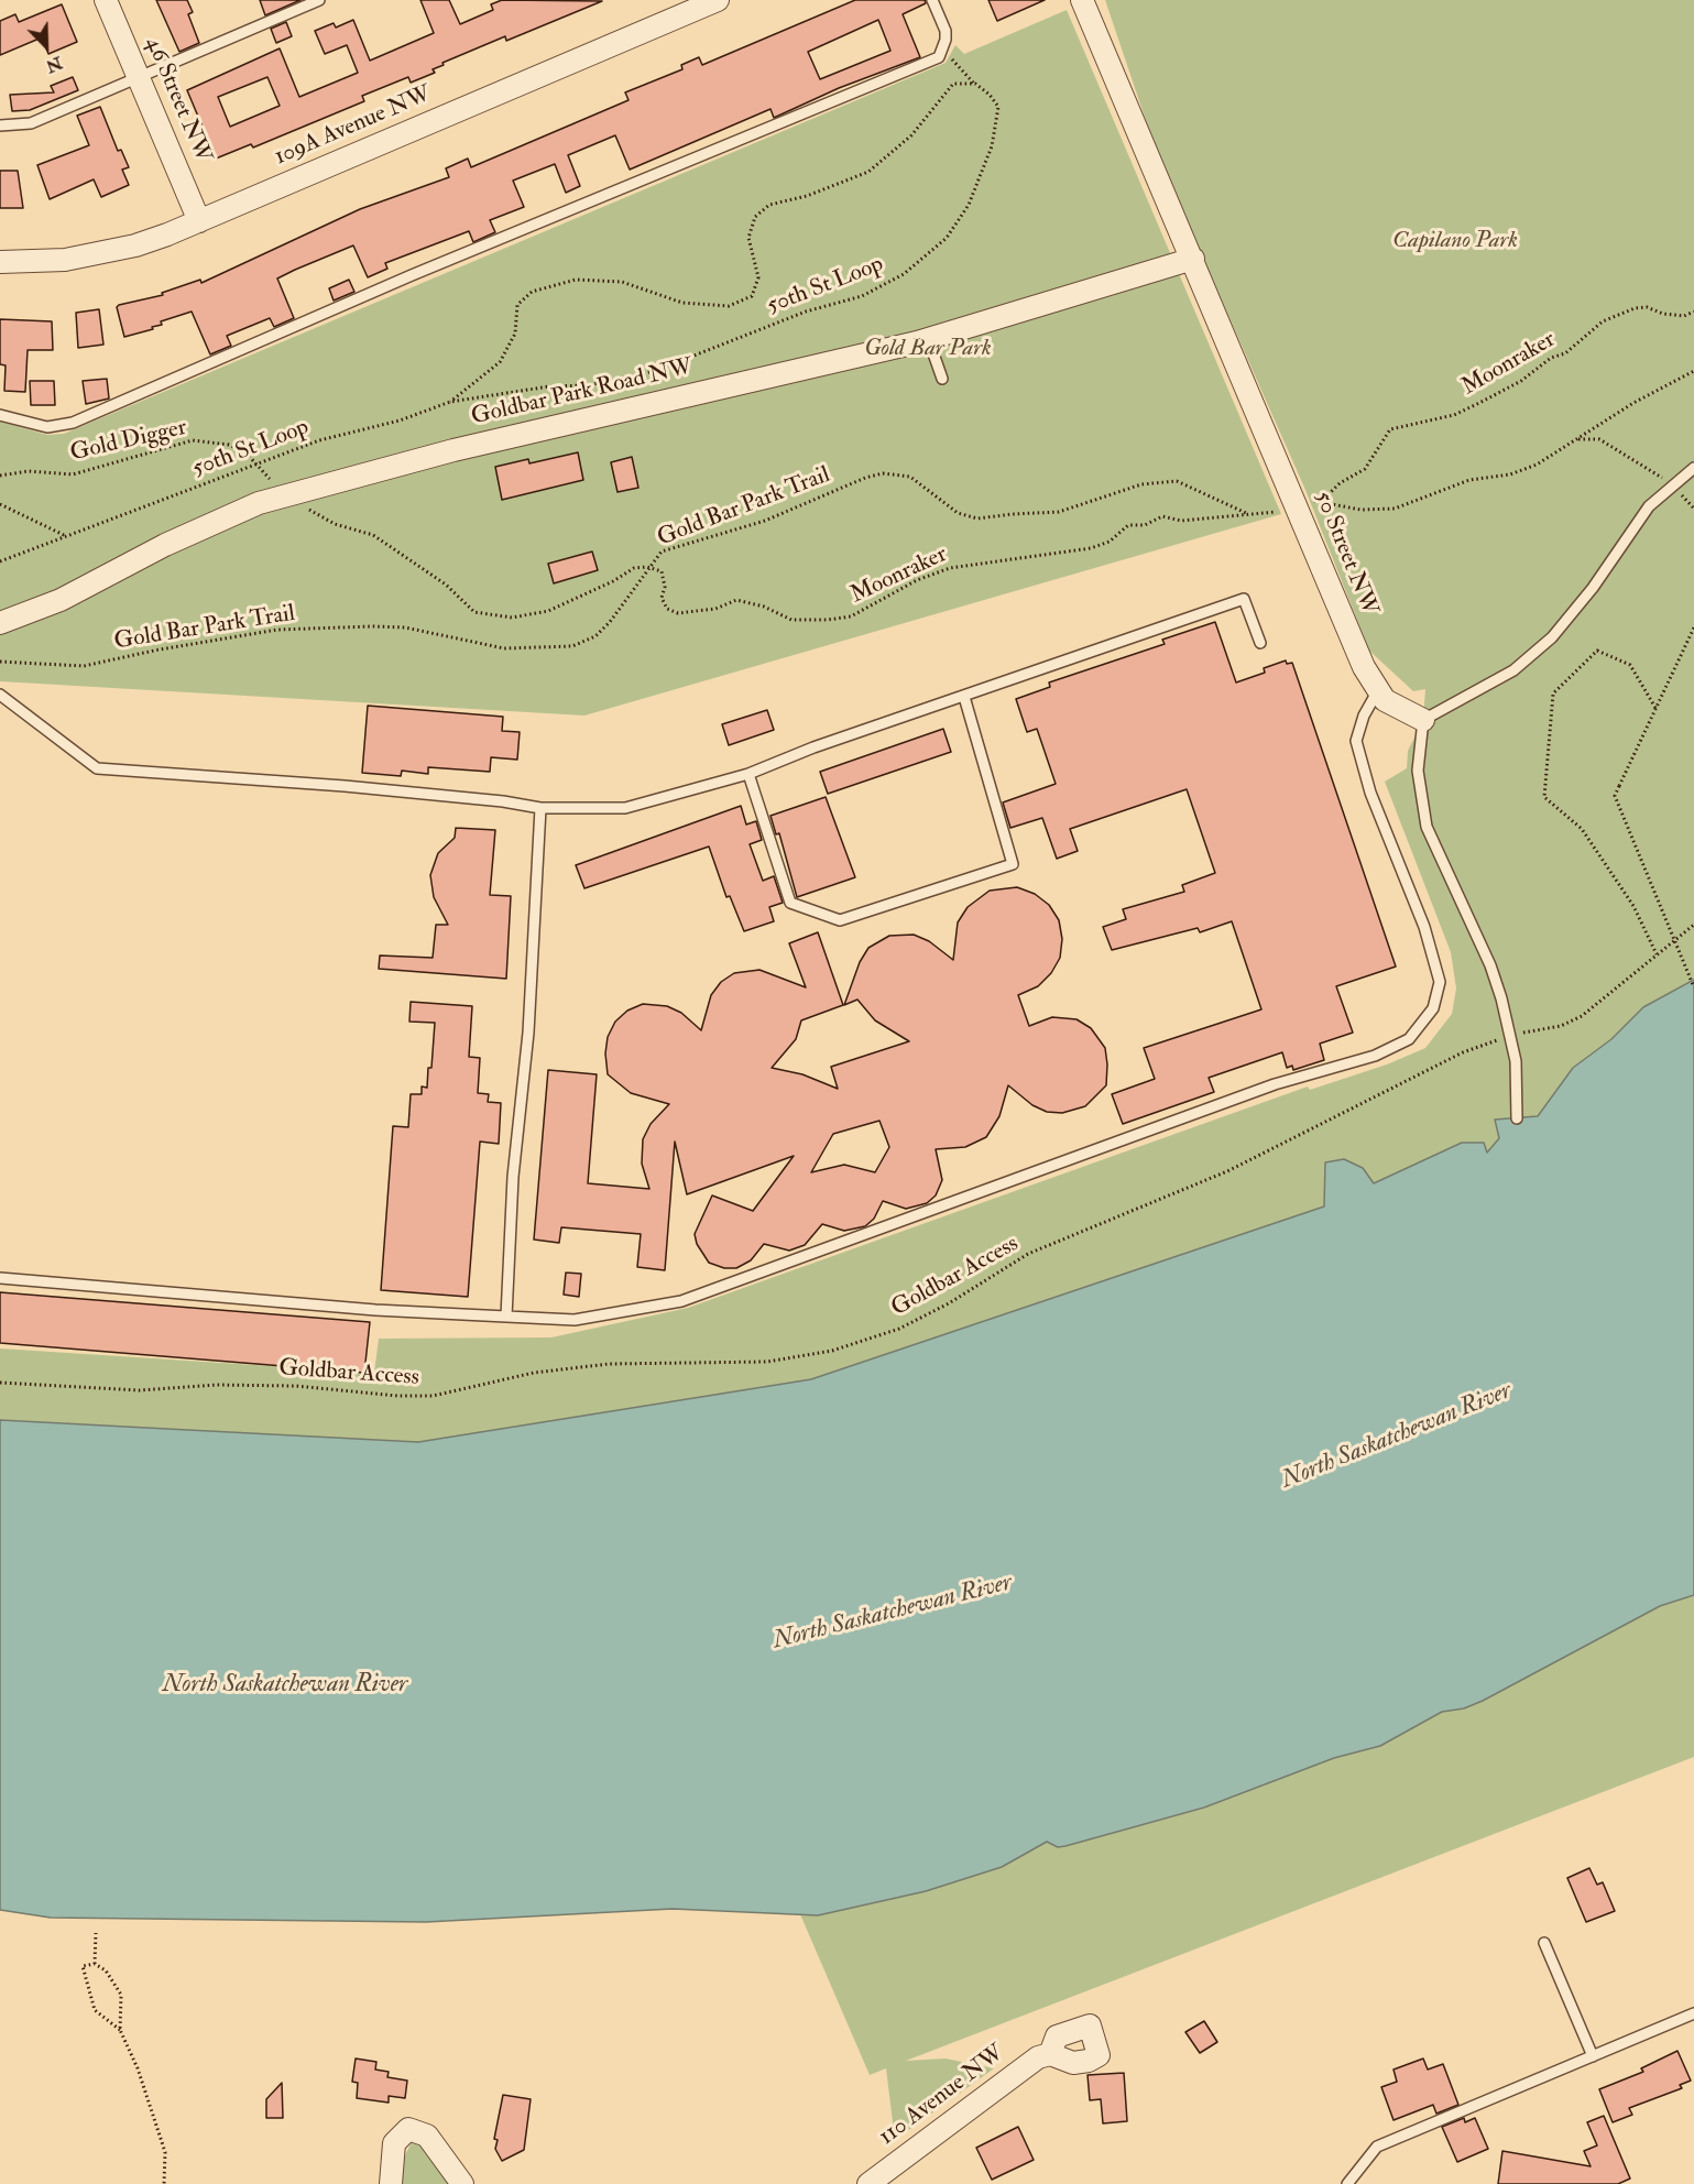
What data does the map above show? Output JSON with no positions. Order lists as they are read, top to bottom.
{
  "streets": {
    "street": [
      "46 Street NW",
      "109A Avenue NW",
      "Goldbar Park Road NW",
      "50 Street NW",
      "110 Avenue NW"
    ],
    "path": [
      "50th St Loop",
      "Moonraker",
      "Gold Digger",
      "Gold Bar Park Trail",
      "Goldbar Access"
    ]
  },
  "crossings": [
    ["46 Street NW", "109A Avenue NW"],
    ["Moonraker", "Gold Bar Park Trail"],
    ["Goldbar Park Road NW", "Gold Digger"],
    ["Goldbar Park Road NW", "50 Street NW"]
  ],
  "water": ["North Saskatchewan River"],
  "parks": ["Capilano Park", "Gold Bar Park"],
  "north": "bottom right"
}
